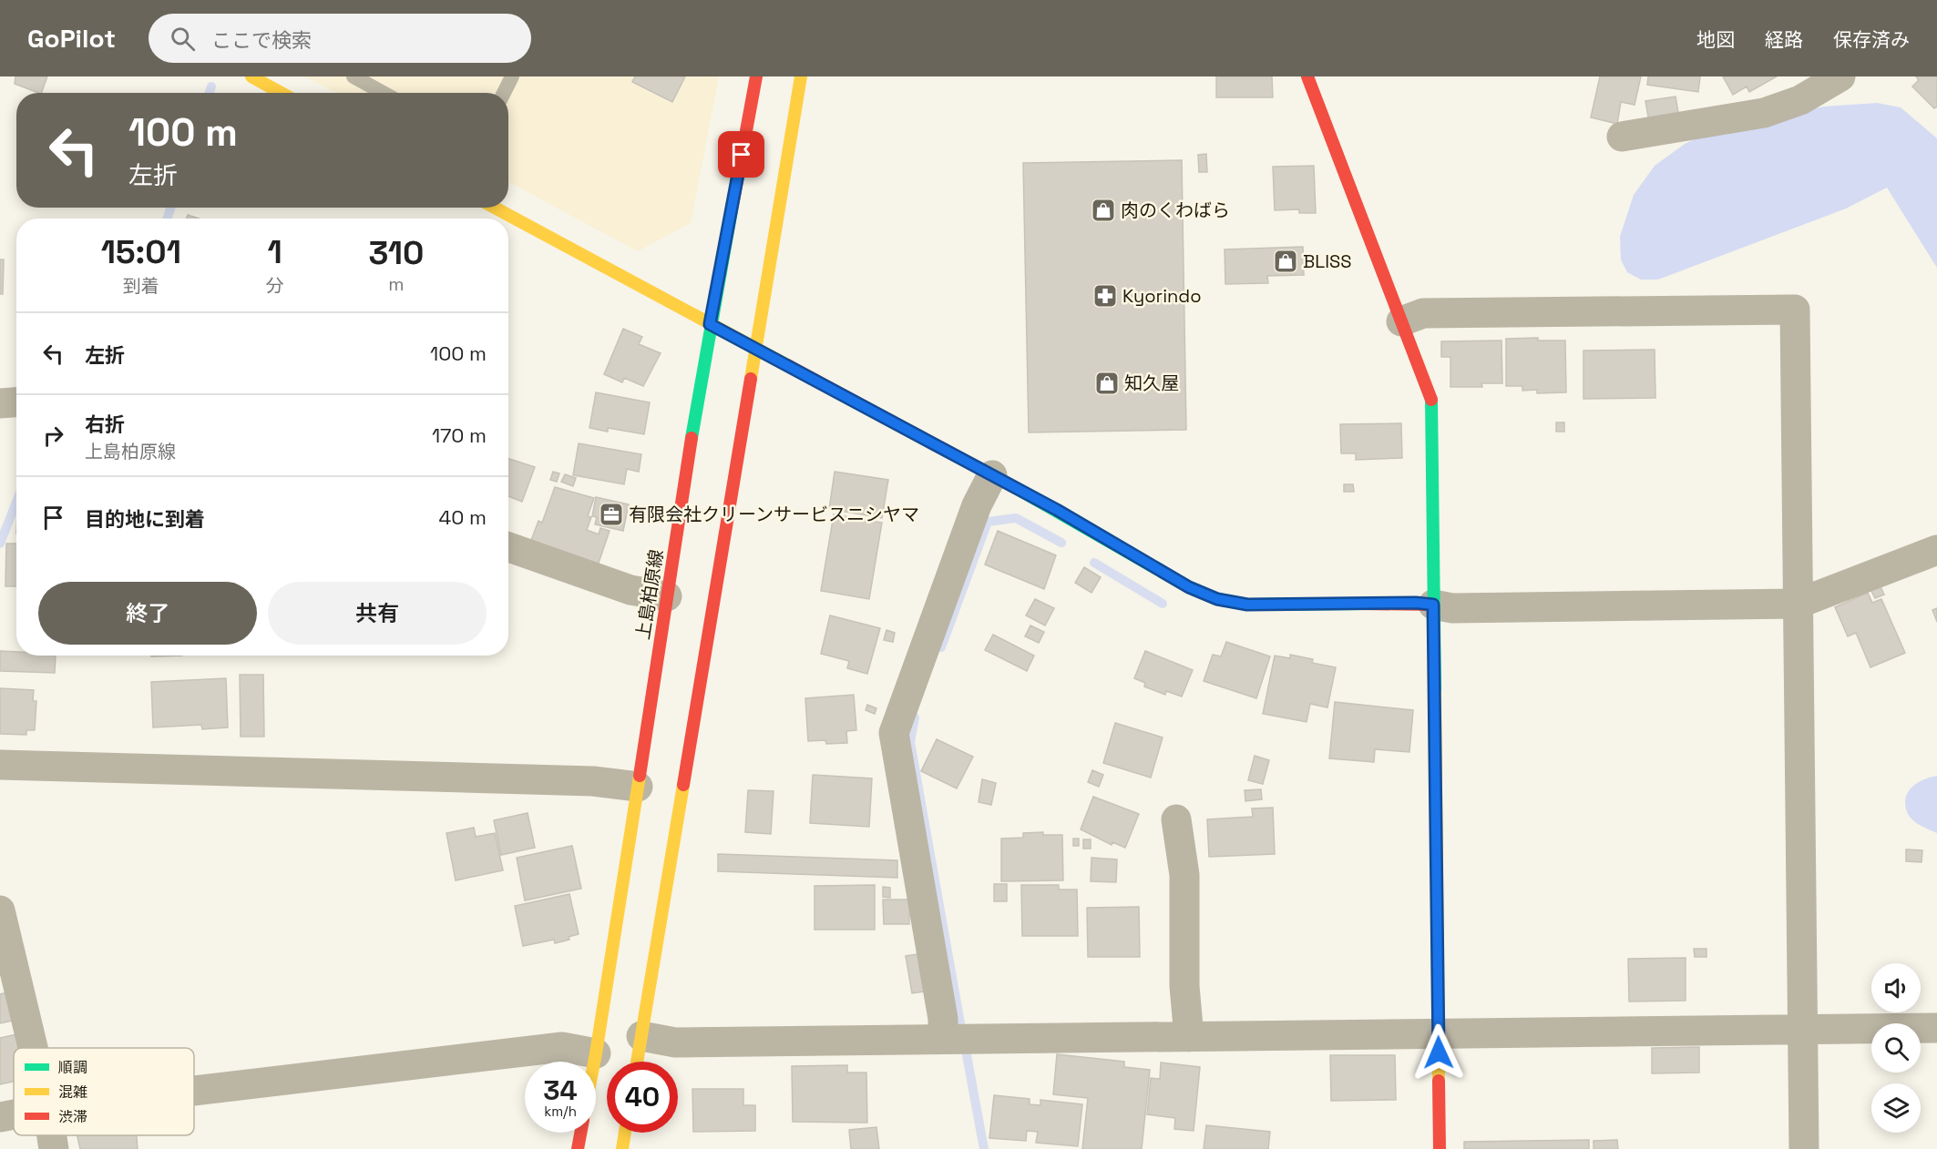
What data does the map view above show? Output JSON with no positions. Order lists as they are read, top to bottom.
{
  "streets": {
    "street": ["上島柏原線"]
  },
  "places": {
    "shop": ["肉のくわばら", "BLISS", "知久屋"],
    "pharmacy": ["Kyorindo"],
    "office": ["有限会社クリーンサービスニシヤマ"]
  },
  "legend": ["順調", "混雑", "渋滞"],
  "page": {
    "header": "GoPilot",
    "search": "ここで検索",
    "nav": ["地図", "経路", "保存済み"],
    "turn": ["100 m", "左折"],
    "eta": [
      "15:01",
      "到着",
      "1",
      "分",
      "310",
      "m"
    ],
    "list": [
      {
        "name": "左折",
        "value": "100 m"
      },
      {
        "name": "右折",
        "note": "上島柏原線",
        "value": "170 m"
      },
      {
        "name": "目的地に到着",
        "value": "40 m"
      }
    ],
    "buttons": ["終了", "共有"],
    "speed": "34 km/h",
    "limit": "40"
  }
}
